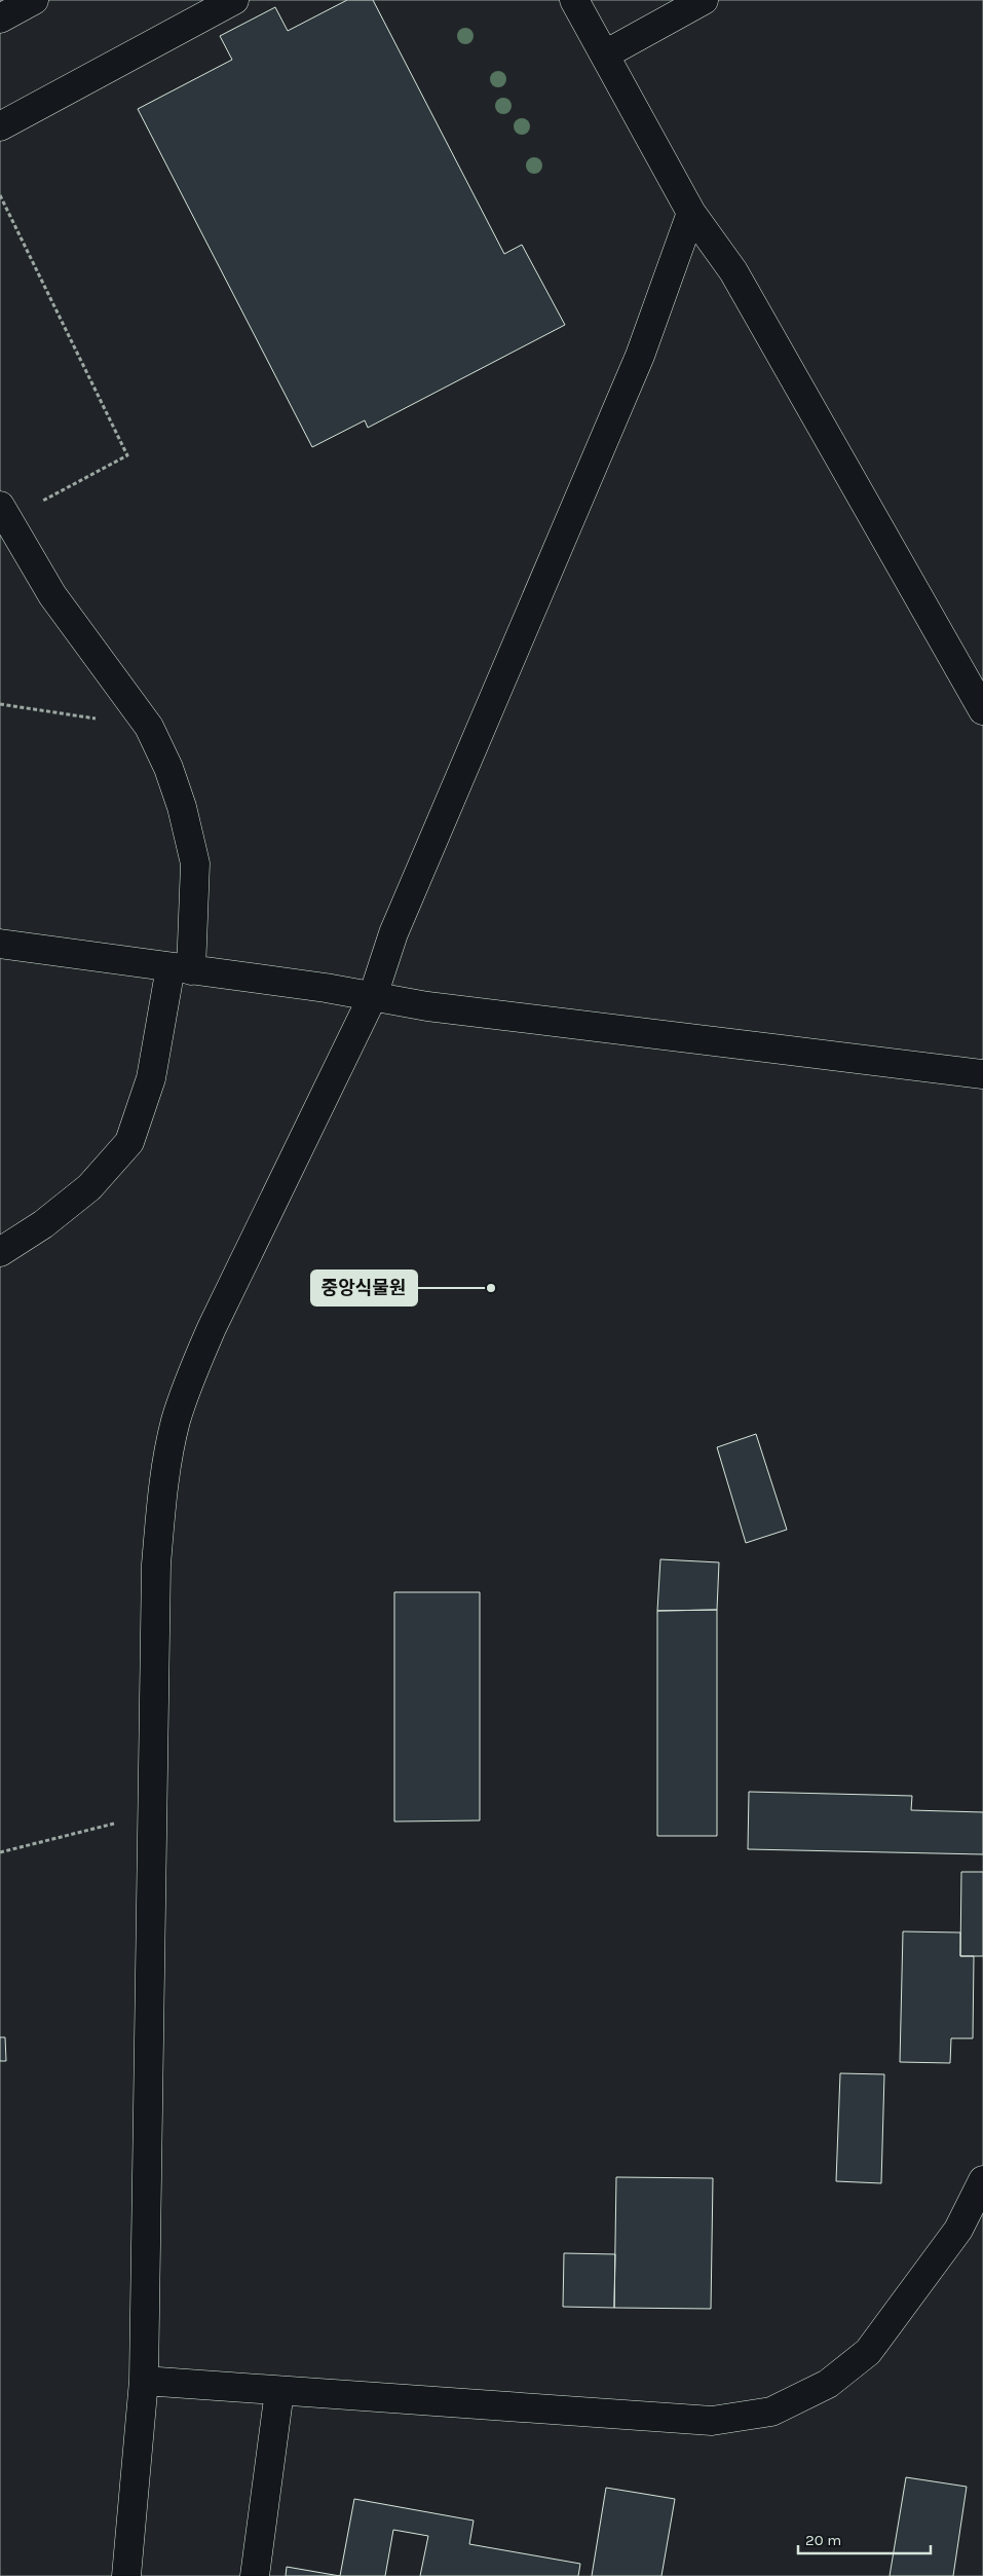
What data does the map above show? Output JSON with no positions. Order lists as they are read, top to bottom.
{
  "places": ["중앙식물원"],
  "scale_bar": "20 m"
}
